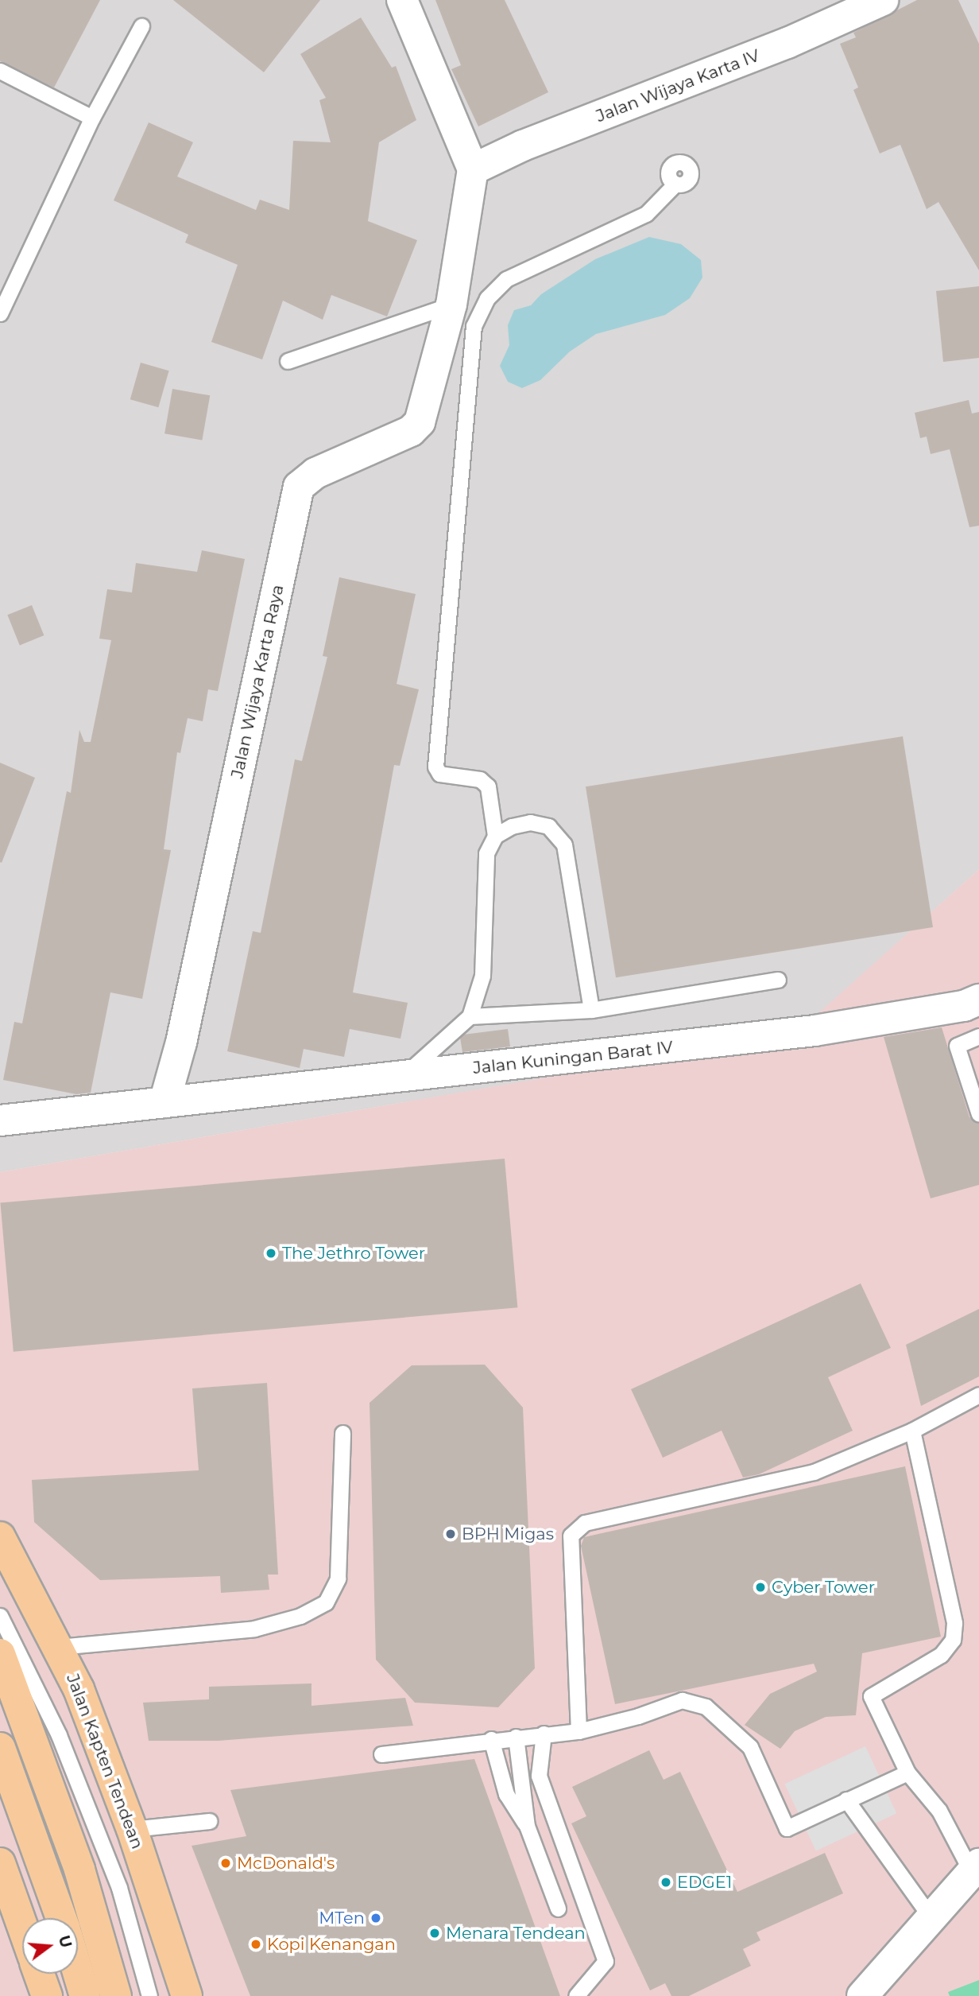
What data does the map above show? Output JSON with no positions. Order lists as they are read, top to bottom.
{
  "streets": {
    "main road": ["Jalan Kapten Tendean"],
    "street": ["Jalan Wijaya Karta IV", "Jalan Wijaya Karta Raya", "Jalan Kuningan Barat IV"]
  },
  "crossings": [
    ["Jalan Wijaya Karta IV", "Jalan Wijaya Karta Raya"],
    ["Jalan Wijaya Karta Raya", "Jalan Kuningan Barat IV"]
  ],
  "places": [
    "The Jethro Tower",
    "BPH Migas",
    "Cyber Tower",
    "McDonald's",
    "EDGE1",
    "MTen",
    "Menara Tendean",
    "Kopi Kenangan"
  ],
  "north": "right"
}
